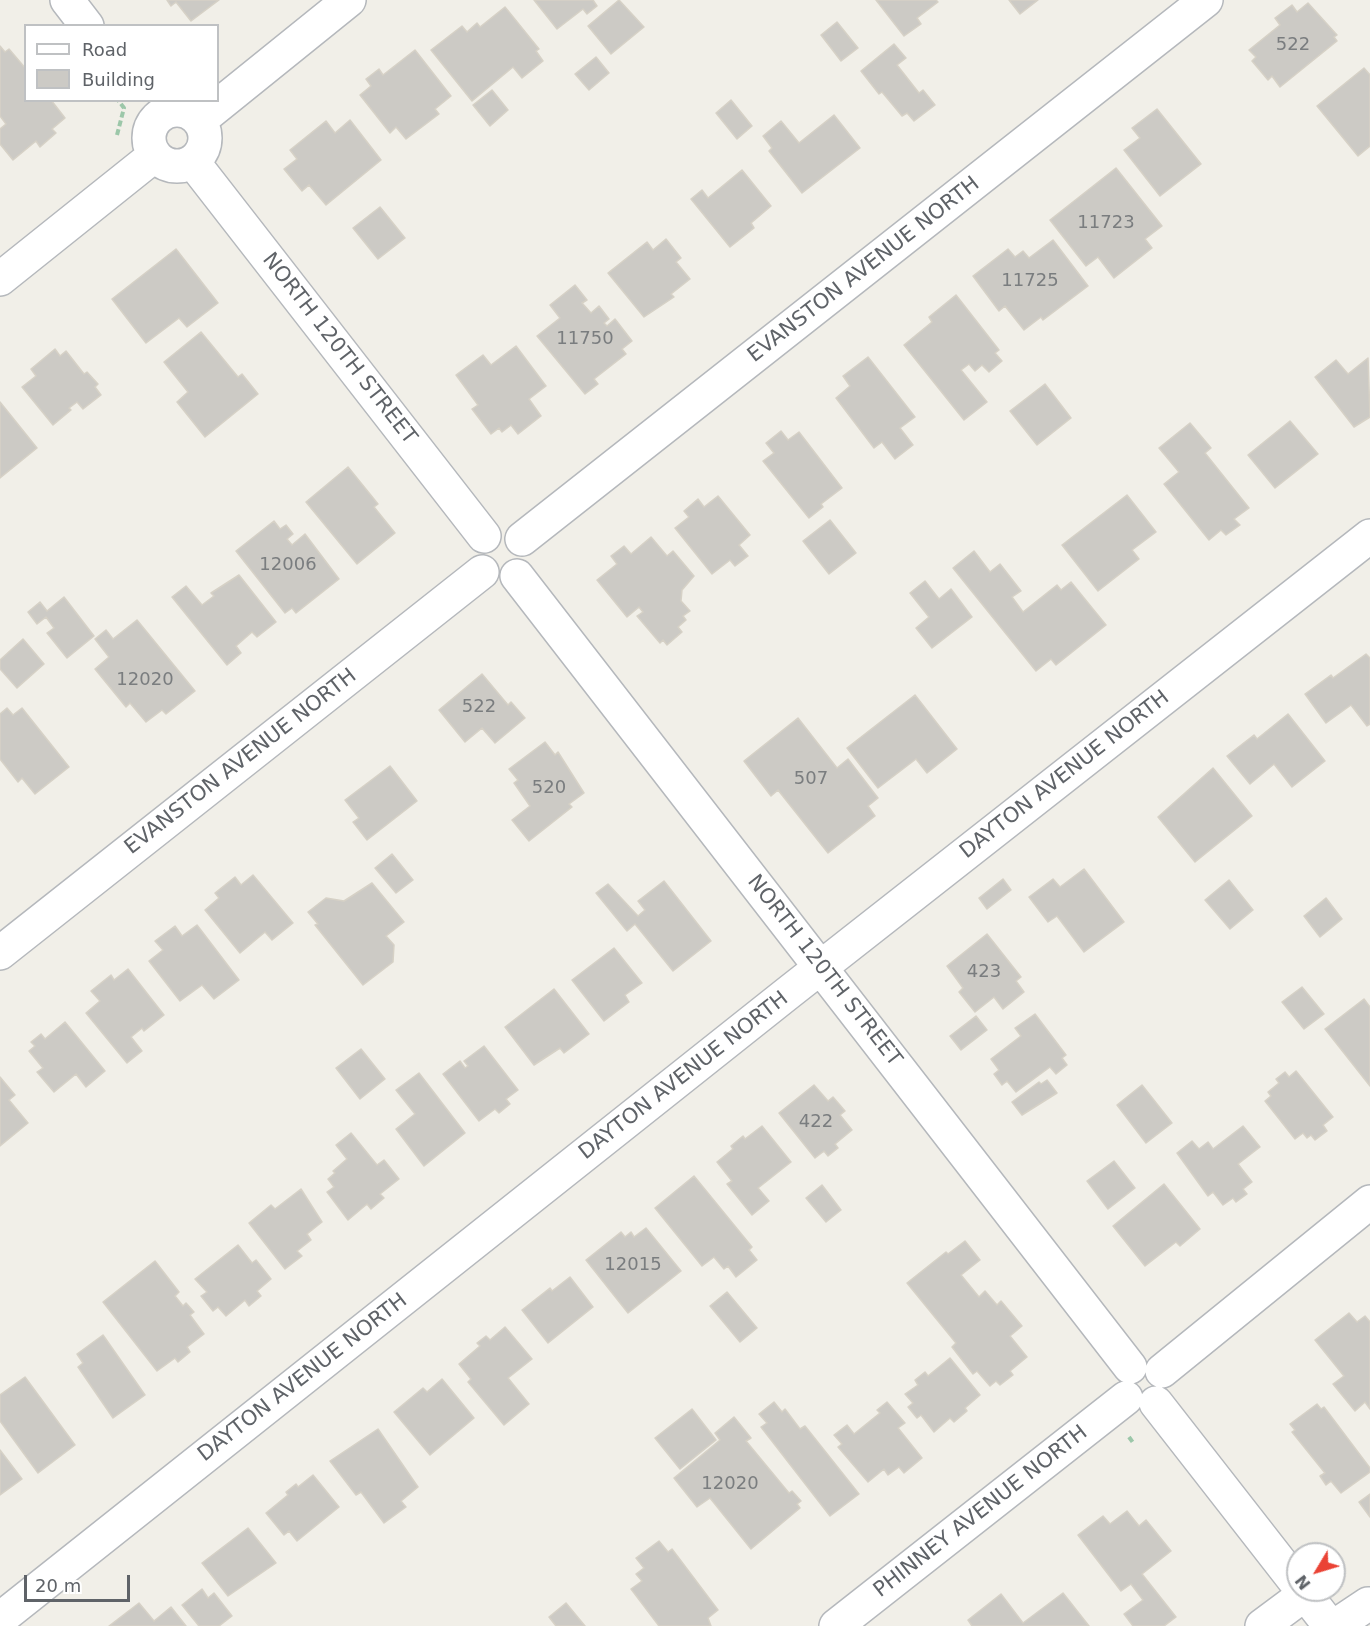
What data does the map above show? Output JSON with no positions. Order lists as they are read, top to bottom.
{
  "streets": {
    "street": [
      "EVANSTON AVENUE NORTH",
      "NORTH 120TH STREET",
      "DAYTON AVENUE NORTH",
      "PHINNEY AVENUE NORTH"
    ]
  },
  "crossings": [
    ["EVANSTON AVENUE NORTH", "NORTH 120TH STREET"],
    ["NORTH 120TH STREET", "DAYTON AVENUE NORTH"],
    ["NORTH 120TH STREET", "PHINNEY AVENUE NORTH"]
  ],
  "house_numbers": [
    "522",
    "11723",
    "11725",
    "11750",
    "12006",
    "12020",
    "522",
    "507",
    "520",
    "423",
    "422",
    "12015",
    "12020"
  ],
  "legend": ["Road", "Building"],
  "scale_bar": "20 m",
  "north": "bottom left"
}
